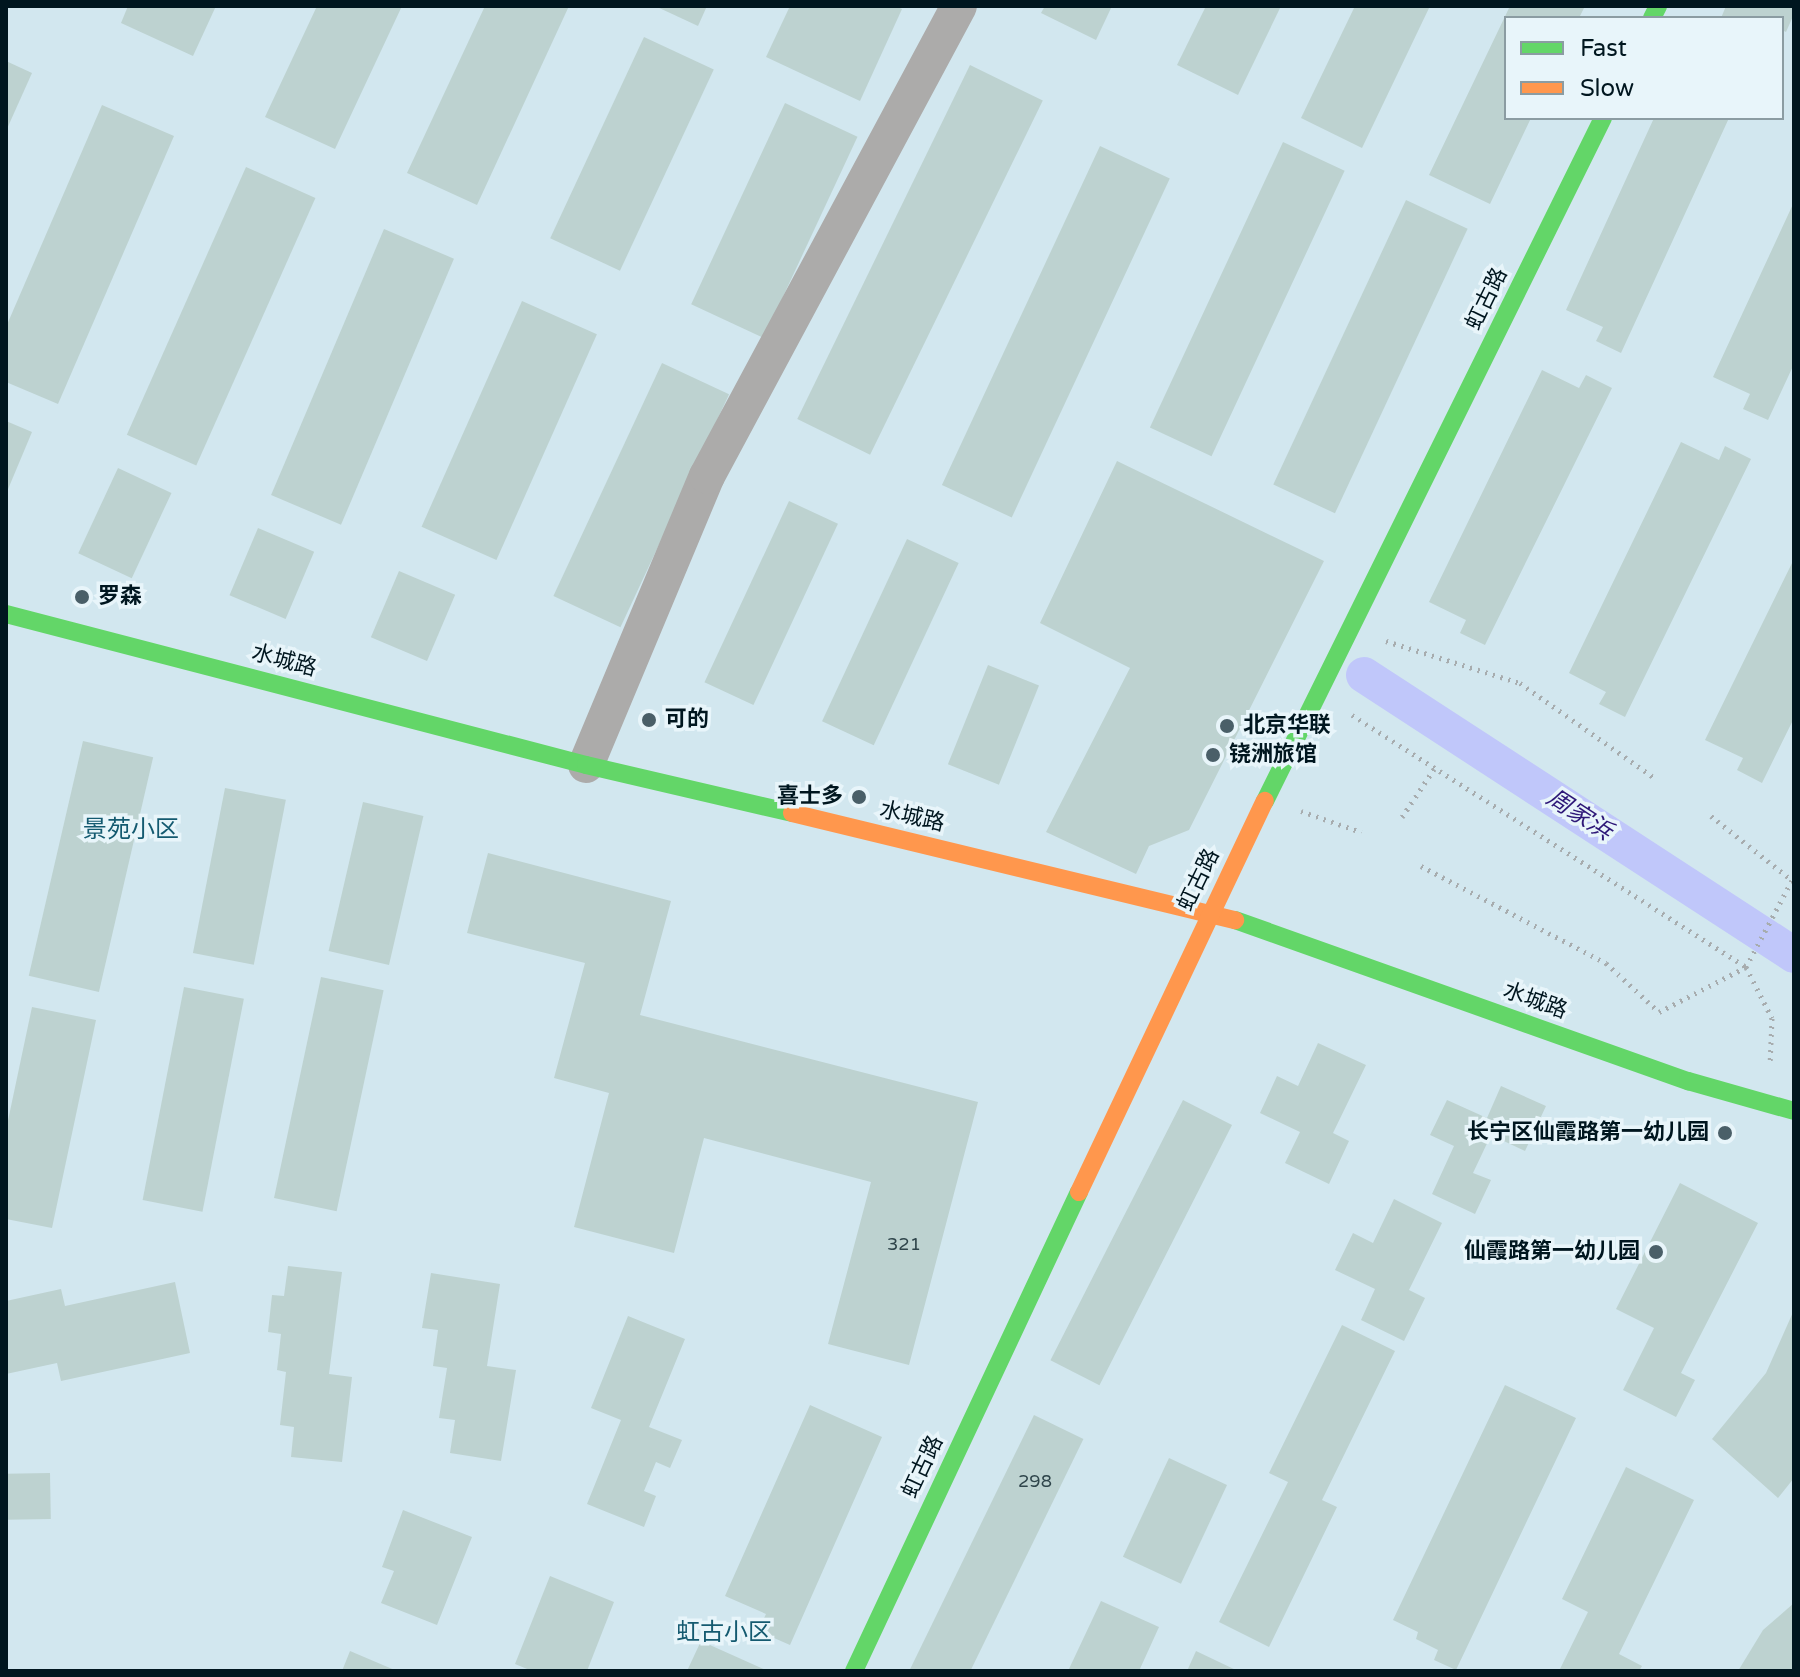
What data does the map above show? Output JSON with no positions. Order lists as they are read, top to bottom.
{
  "streets": {
    "street": ["虹古路", "水城路"]
  },
  "crossings": [
    ["虹古路", "水城路"]
  ],
  "districts": ["景苑小区", "虹古小区"],
  "water": ["周家浜"],
  "places": [
    "罗森",
    "可的",
    "北京华联",
    "铙洲旅馆",
    "喜士多",
    "长宁区仙霞路第一幼儿园",
    "仙霞路第一幼儿园"
  ],
  "house_numbers": ["321", "298"],
  "legend": ["Fast", "Slow"]
}
